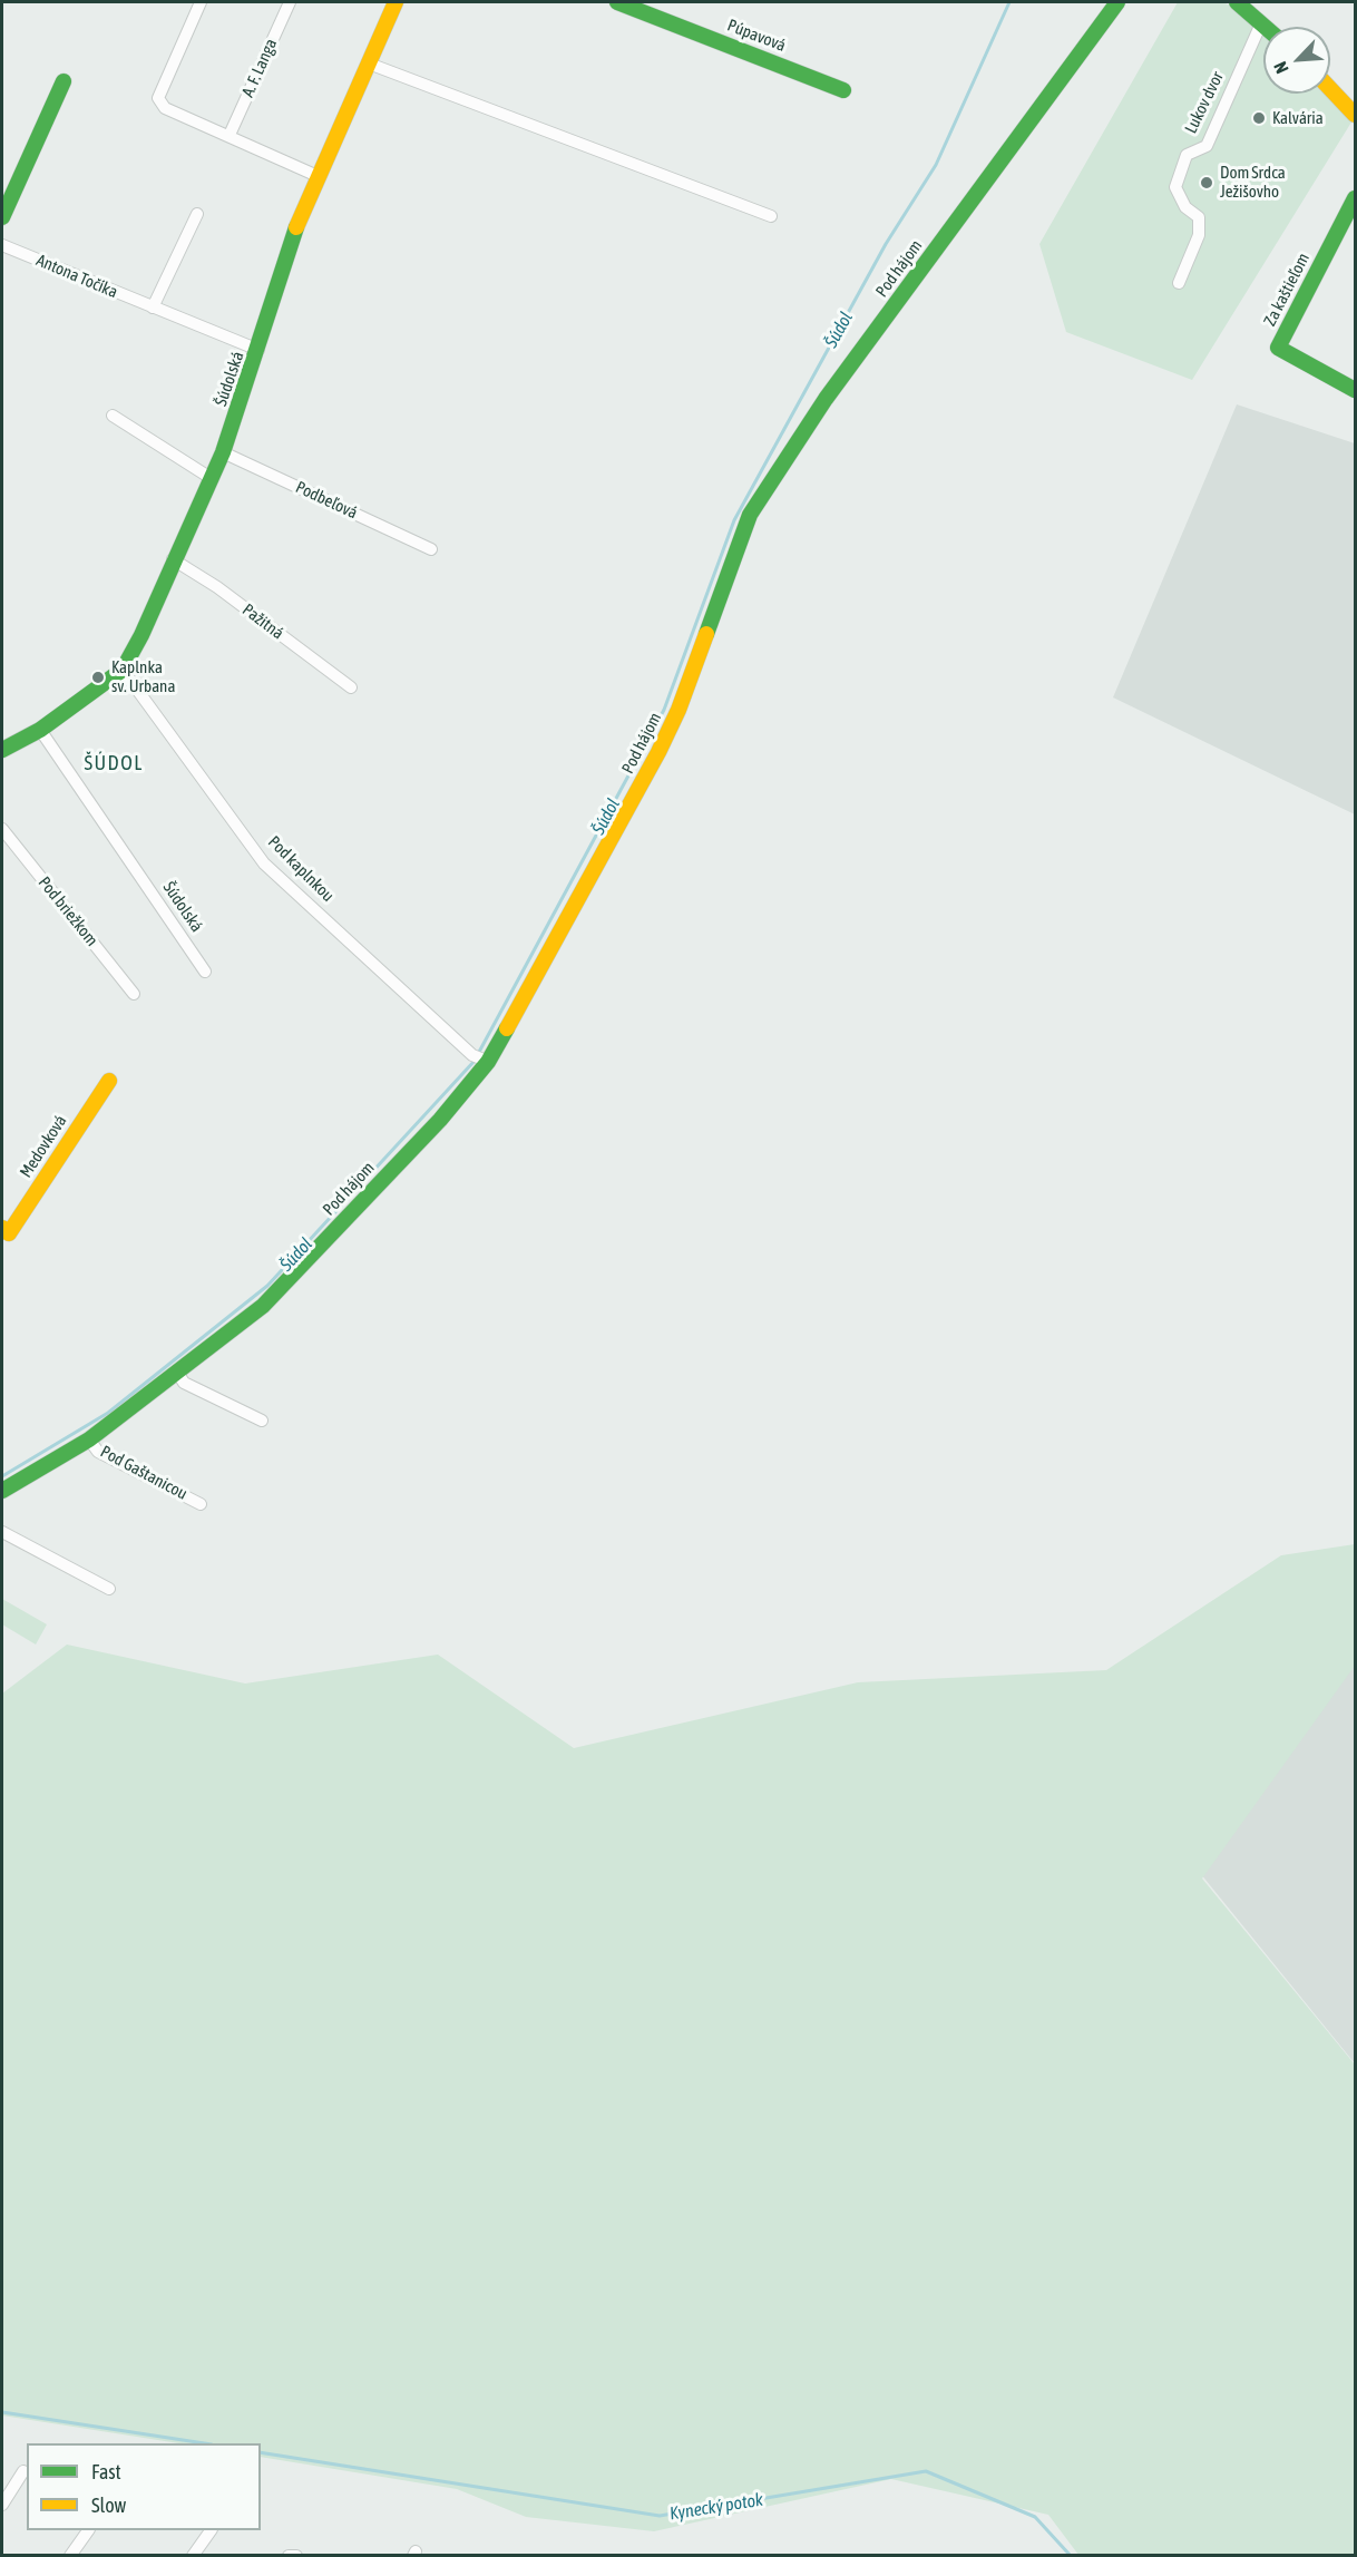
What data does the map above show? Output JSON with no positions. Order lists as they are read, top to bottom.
{
  "streets": {
    "street": [
      "Púpavová",
      "A. F. Langa",
      "Lukov dvor",
      "Pod hájom",
      "Antona Točíka",
      "Za kaštieľom",
      "Šúdolská",
      "Podbeľová",
      "Pažitná",
      "Pod kaplnkou",
      "Pod briežkom",
      "Medovková",
      "Pod Gaštanicou"
    ]
  },
  "crossings": [
    ["Pod hájom", "Pod kaplnkou"],
    ["Pod hájom", "Pod Gaštanicou"],
    ["Antona Točíka", "Šúdolská"],
    ["Šúdolská", "Podbeľová"],
    ["Šúdolská", "Pažitná"],
    ["Šúdolská", "Pod kaplnkou"]
  ],
  "districts": ["ŠÚDOL"],
  "water": ["Šúdol", "Kynecký potok"],
  "places": ["Kalvária", "Dom Srdca Ježišovho", "Kaplnka sv. Urbana"],
  "legend": ["Fast", "Slow"],
  "north": "bottom left"
}
